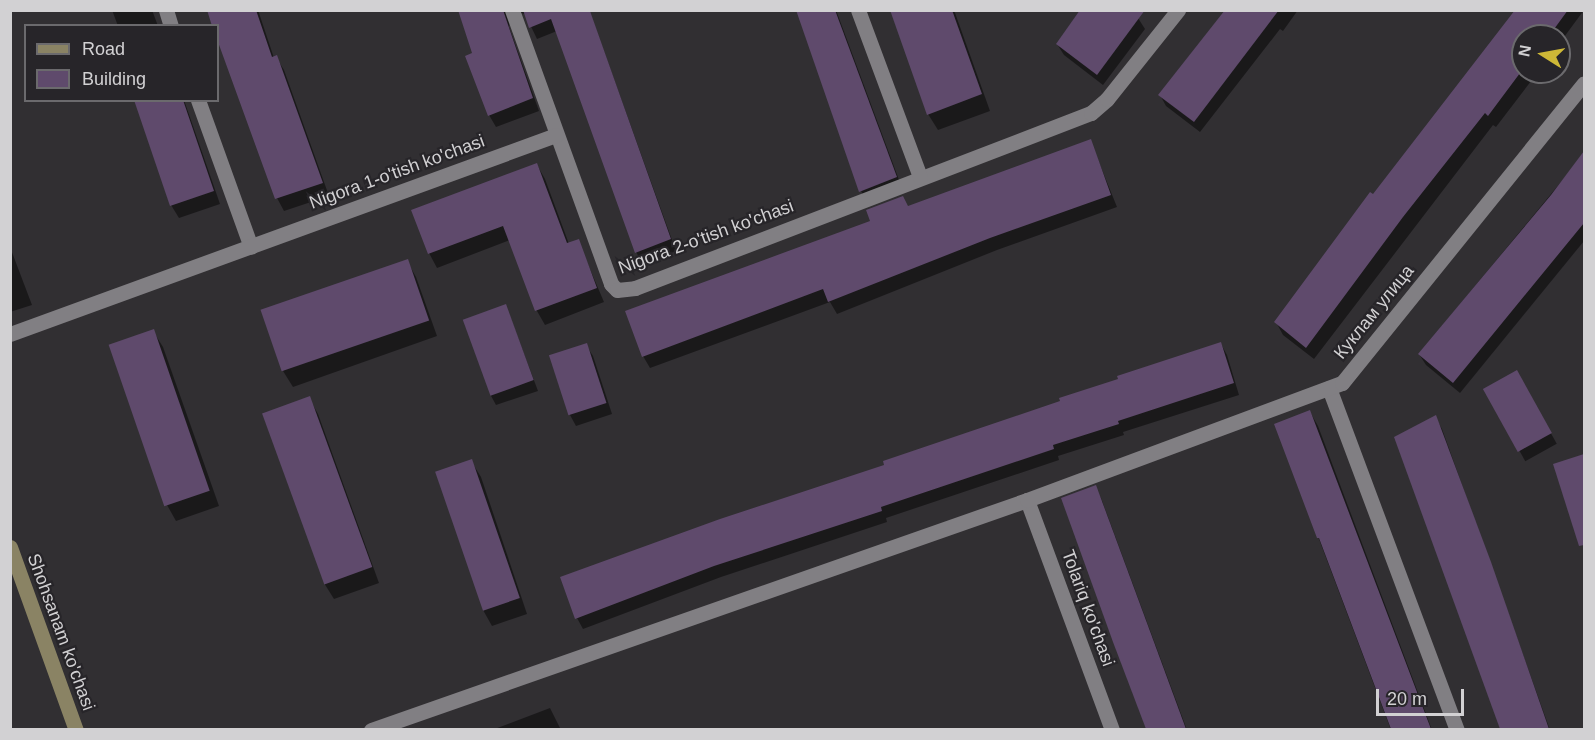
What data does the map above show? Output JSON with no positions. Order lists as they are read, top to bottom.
{
  "streets": {
    "street": [
      "Nigora 1-o'tish ko'chasi",
      "Nigora 2-o'tish ko'chasi",
      "Куклам улица",
      "Tolariq ko'chasi",
      "Shohsanam ko'chasi"
    ]
  },
  "crossings": [
    ["Nigora 1-o'tish ko'chasi", "Nigora 2-o'tish ko'chasi"],
    ["Куклам улица", "Tolariq ko'chasi"]
  ],
  "legend": ["Road", "Building"],
  "scale_bar": "20 m",
  "north": "left"
}
